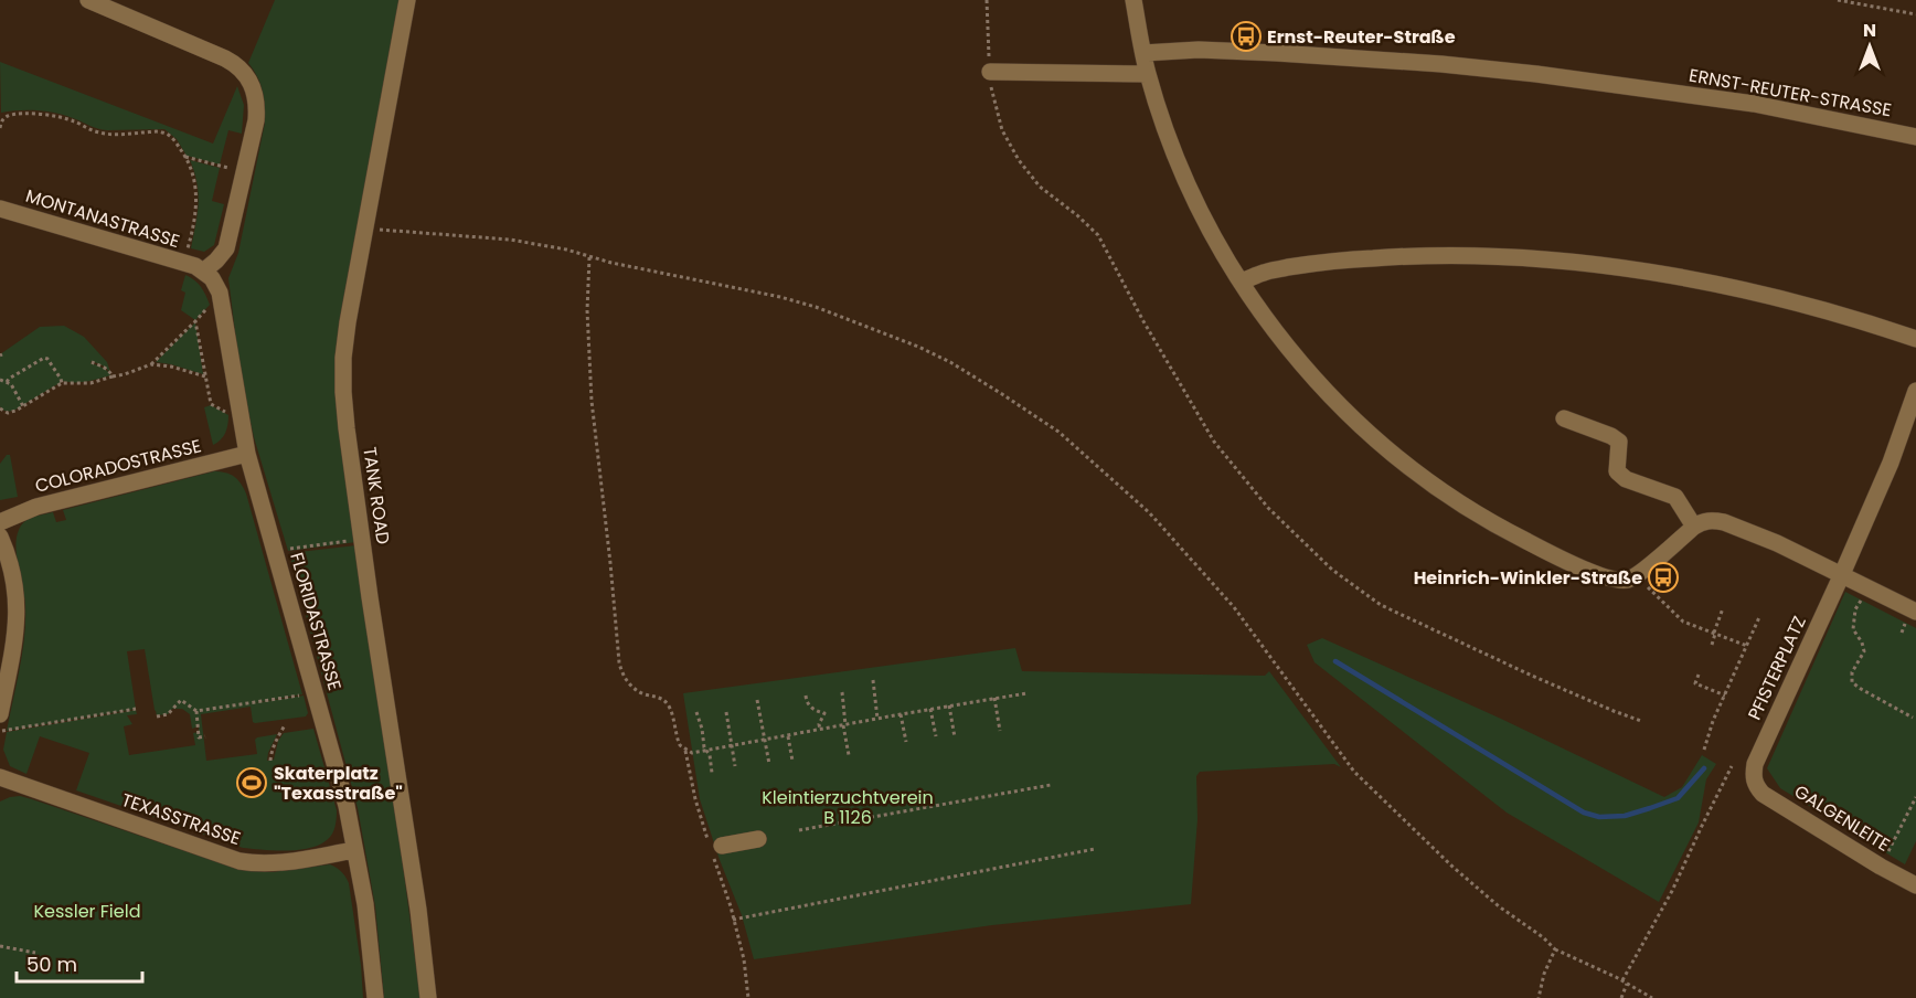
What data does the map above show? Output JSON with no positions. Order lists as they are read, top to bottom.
{
  "streets": {
    "street": [
      "ERNST-REUTER-STRASSE",
      "MONTANASTRASSE",
      "COLORADOSTRASSE",
      "TANK ROAD",
      "FLORIDASTRASSE",
      "PFISTERPLATZ",
      "GALGENLEITE",
      "TEXASSTRASSE"
    ]
  },
  "crossings": [
    ["MONTANASTRASSE", "FLORIDASTRASSE"],
    ["COLORADOSTRASSE", "FLORIDASTRASSE"],
    ["FLORIDASTRASSE", "TEXASSTRASSE"],
    ["PFISTERPLATZ", "GALGENLEITE"]
  ],
  "parks": ["Kleintierzuchtverein B 1126", "Kessler Field"],
  "places": {
    "bus stop": ["Ernst-Reuter-Straße", "Heinrich-Winkler-Straße"],
    "sports": ["Skaterplatz \"Texasstraße\""]
  },
  "scale_bar": "50 m",
  "north": "top"
}
